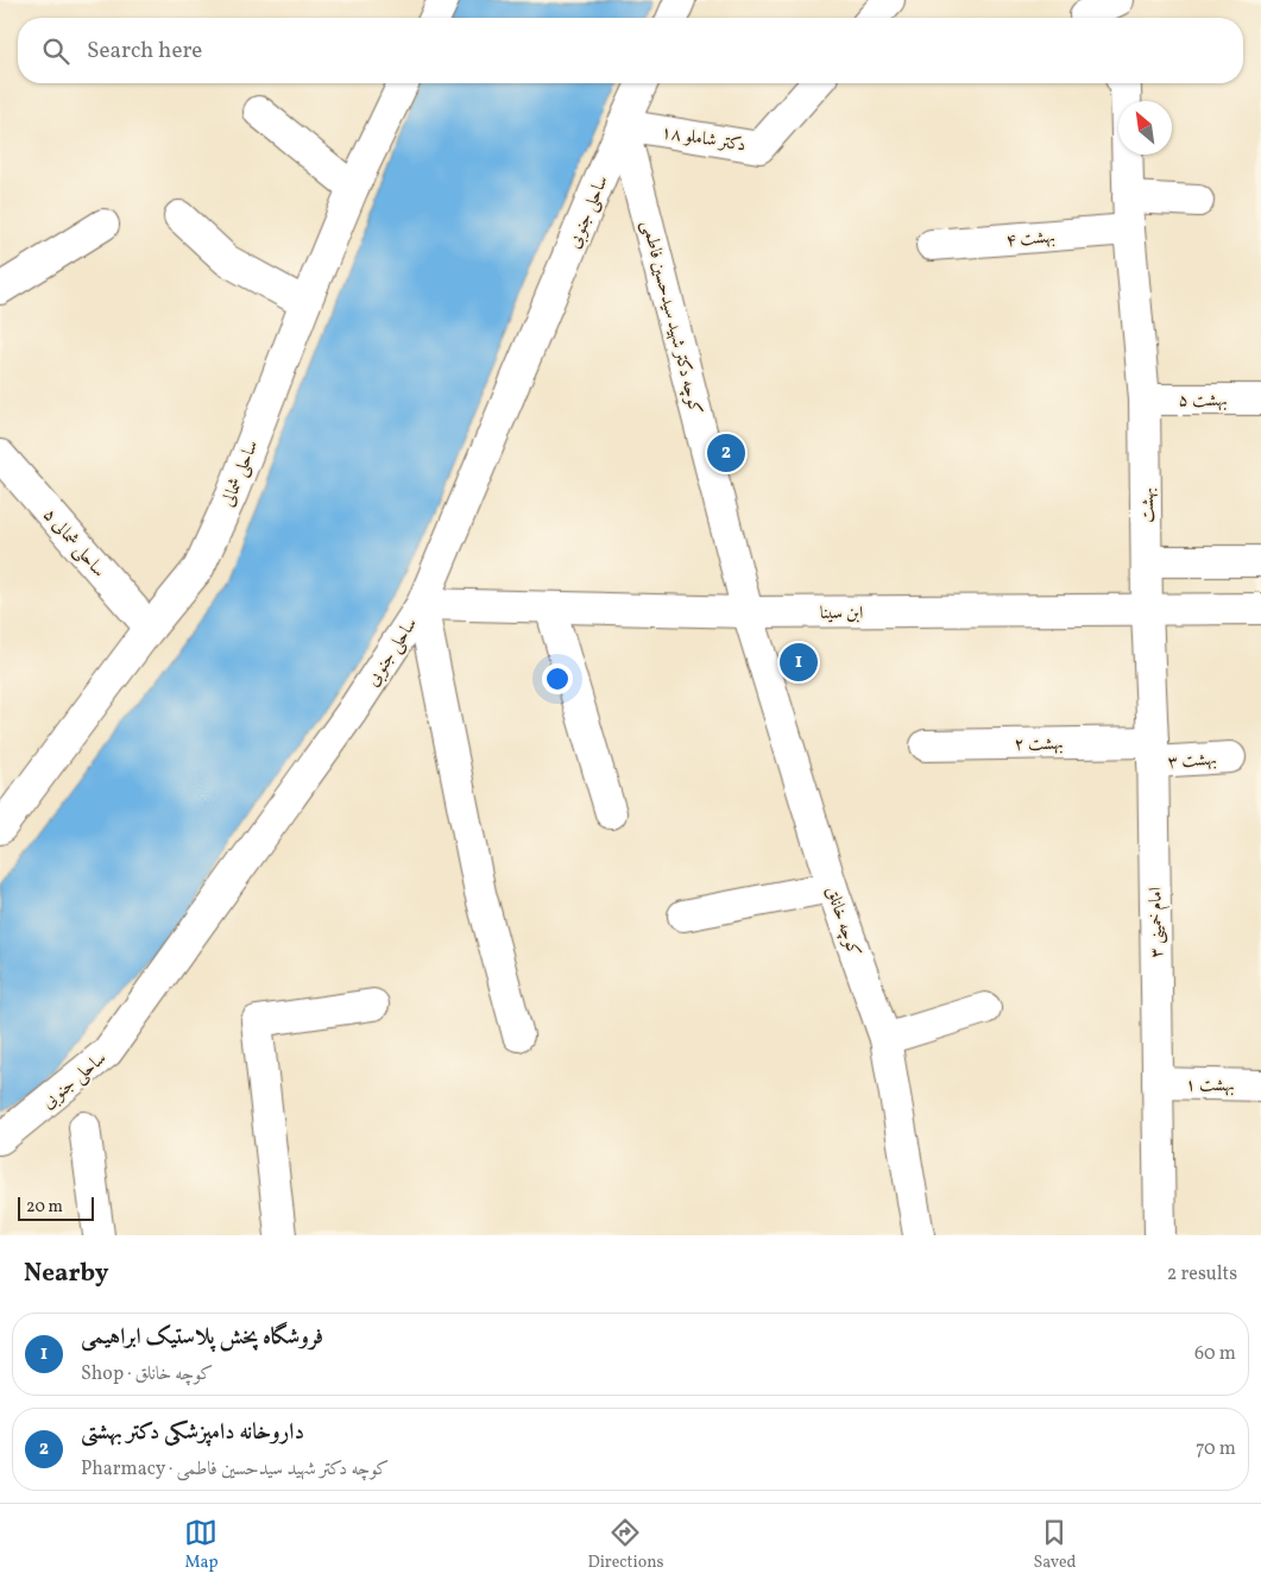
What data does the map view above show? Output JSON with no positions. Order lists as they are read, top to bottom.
{
  "streets": {
    "street": [
      "دکتر شاملو ۱۸",
      "ساحلی جنوبی",
      "بهشت ۴",
      "کوچه دکتر شهید سیدحسین فاطمی",
      "بهشت ۵",
      "ساحلی شمالی",
      "بهشت",
      "ساحلی شمالی ۵",
      "ابن سینا",
      "بهشت ۲",
      "بهشت ۳",
      "کوچه خانلق",
      "امام خمینی ۳",
      "بهشت ۱"
    ]
  },
  "crossings": [
    ["دکتر شاملو ۱۸", "ساحلی جنوبی"],
    ["دکتر شاملو ۱۸", "کوچه دکتر شهید سیدحسین فاطمی"],
    ["ساحلی جنوبی", "کوچه دکتر شهید سیدحسین فاطمی"],
    ["ساحلی جنوبی", "ابن سینا"],
    ["بهشت ۴", "بهشت"],
    ["کوچه دکتر شهید سیدحسین فاطمی", "ابن سینا"],
    ["کوچه دکتر شهید سیدحسین فاطمی", "کوچه خانلق"],
    ["بهشت ۵", "بهشت"],
    ["ساحلی شمالی", "ساحلی شمالی ۵"],
    ["بهشت", "ابن سینا"],
    ["بهشت", "امام خمینی ۳"],
    ["ابن سینا", "کوچه خانلق"],
    ["ابن سینا", "امام خمینی ۳"],
    ["بهشت ۲", "بهشت ۳"],
    ["بهشت ۲", "امام خمینی ۳"],
    ["بهشت ۳", "امام خمینی ۳"],
    ["امام خمینی ۳", "بهشت ۱"]
  ],
  "scale_bar": "20 m",
  "north": "top left",
  "page": {
    "search": "Search here",
    "pins": ["2", "1"],
    "scale": "20 m",
    "heading": ["Nearby", "2 results"],
    "list": [
      {
        "mark": "1",
        "name": "فروشگاه پخش پلاستیک ابراهیمی",
        "note": "Shop · کوچه خانلق",
        "value": "60 m"
      },
      {
        "mark": "2",
        "name": "داروخانه دامپزشکی دکتر بهشتی",
        "note": "Pharmacy · کوچه دکتر شهید سیدحسین فاطمی",
        "value": "70 m"
      }
    ],
    "nav": ["Map", "Directions", "Saved"]
  }
}
